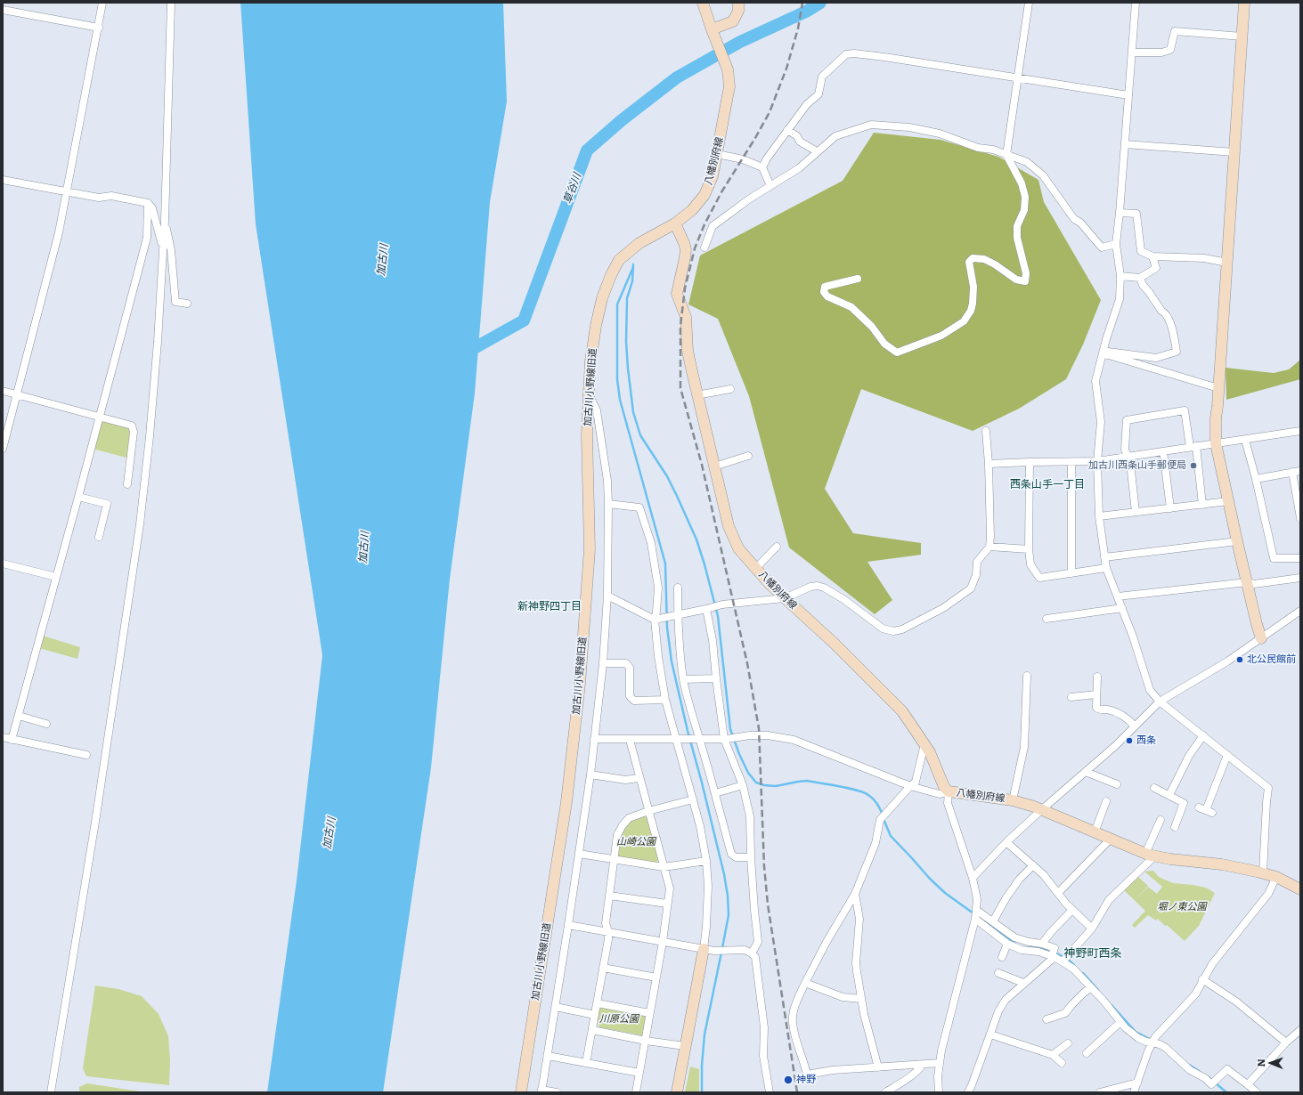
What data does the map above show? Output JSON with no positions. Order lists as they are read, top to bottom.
{
  "streets": {
    "street": ["八幡別府線", "加古川小野線旧道"]
  },
  "crossings": [
    ["八幡別府線", "加古川小野線旧道"]
  ],
  "districts": ["西条山手一丁目", "新神野四丁目", "神野町西条"],
  "water": ["草谷川", "加古川"],
  "parks": ["山崎公園", "堀ノ東公園", "川原公園"],
  "places": [
    "加古川西条山手郵便局",
    "北公民館前",
    "西条",
    "神野"
  ],
  "north": "left"
}
